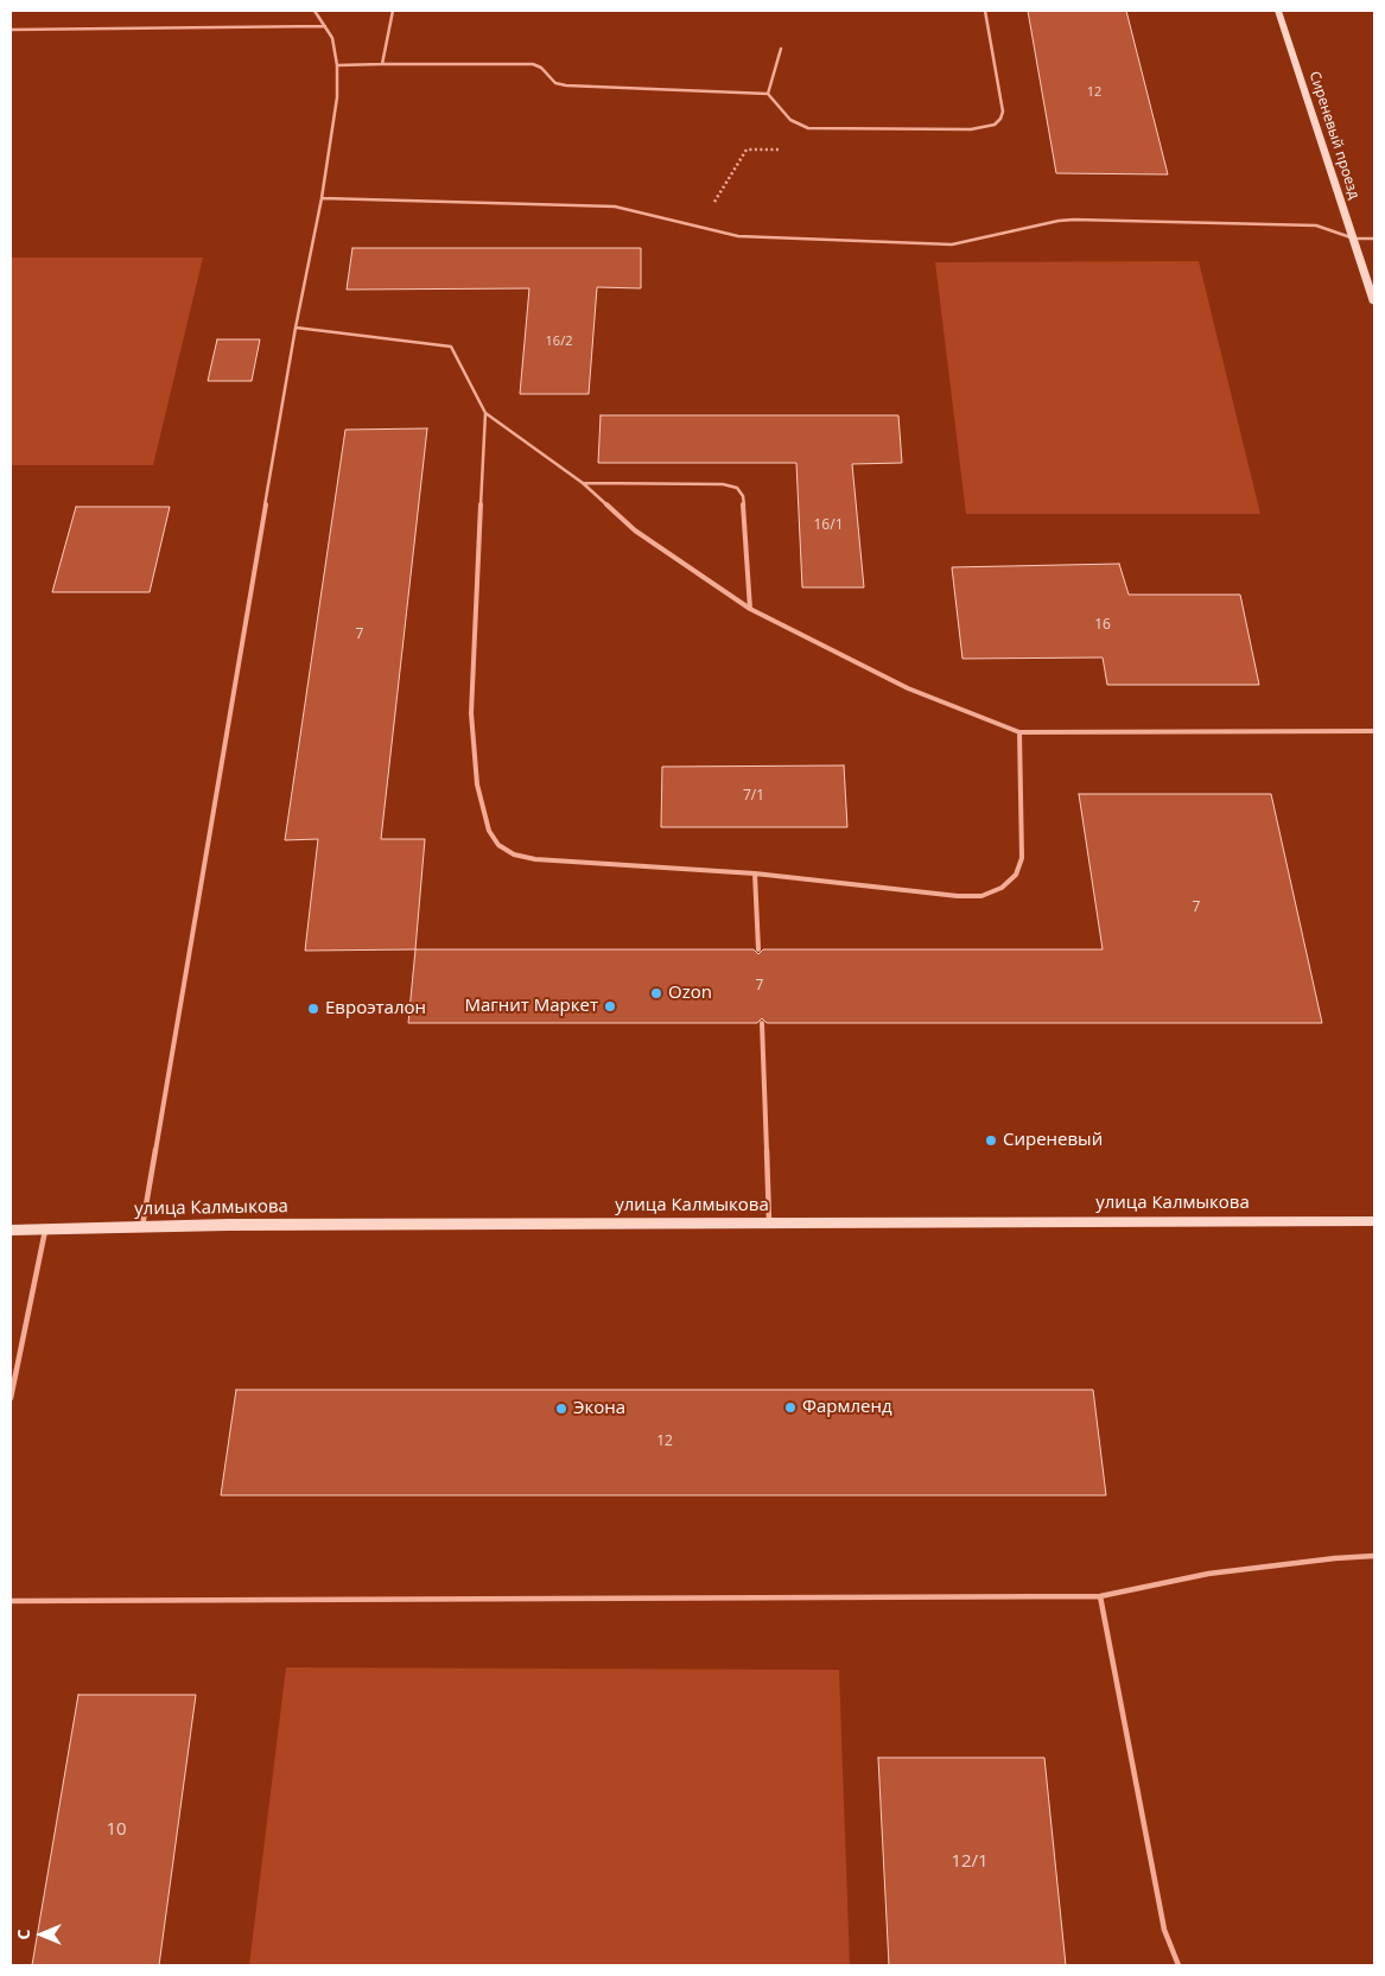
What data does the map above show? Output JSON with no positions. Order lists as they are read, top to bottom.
{
  "streets": {
    "main road": ["Сиреневый проезд", "улица Калмыкова"]
  },
  "places": [
    "Ozon",
    "Магнит Маркет",
    "Евроэталон",
    "Сиреневый",
    "Фармленд",
    "Экона"
  ],
  "house_numbers": [
    "12",
    "16/2",
    "16/1",
    "16",
    "7",
    "7/1",
    "7",
    "7",
    "12",
    "10",
    "12/1"
  ],
  "north": "left"
}
